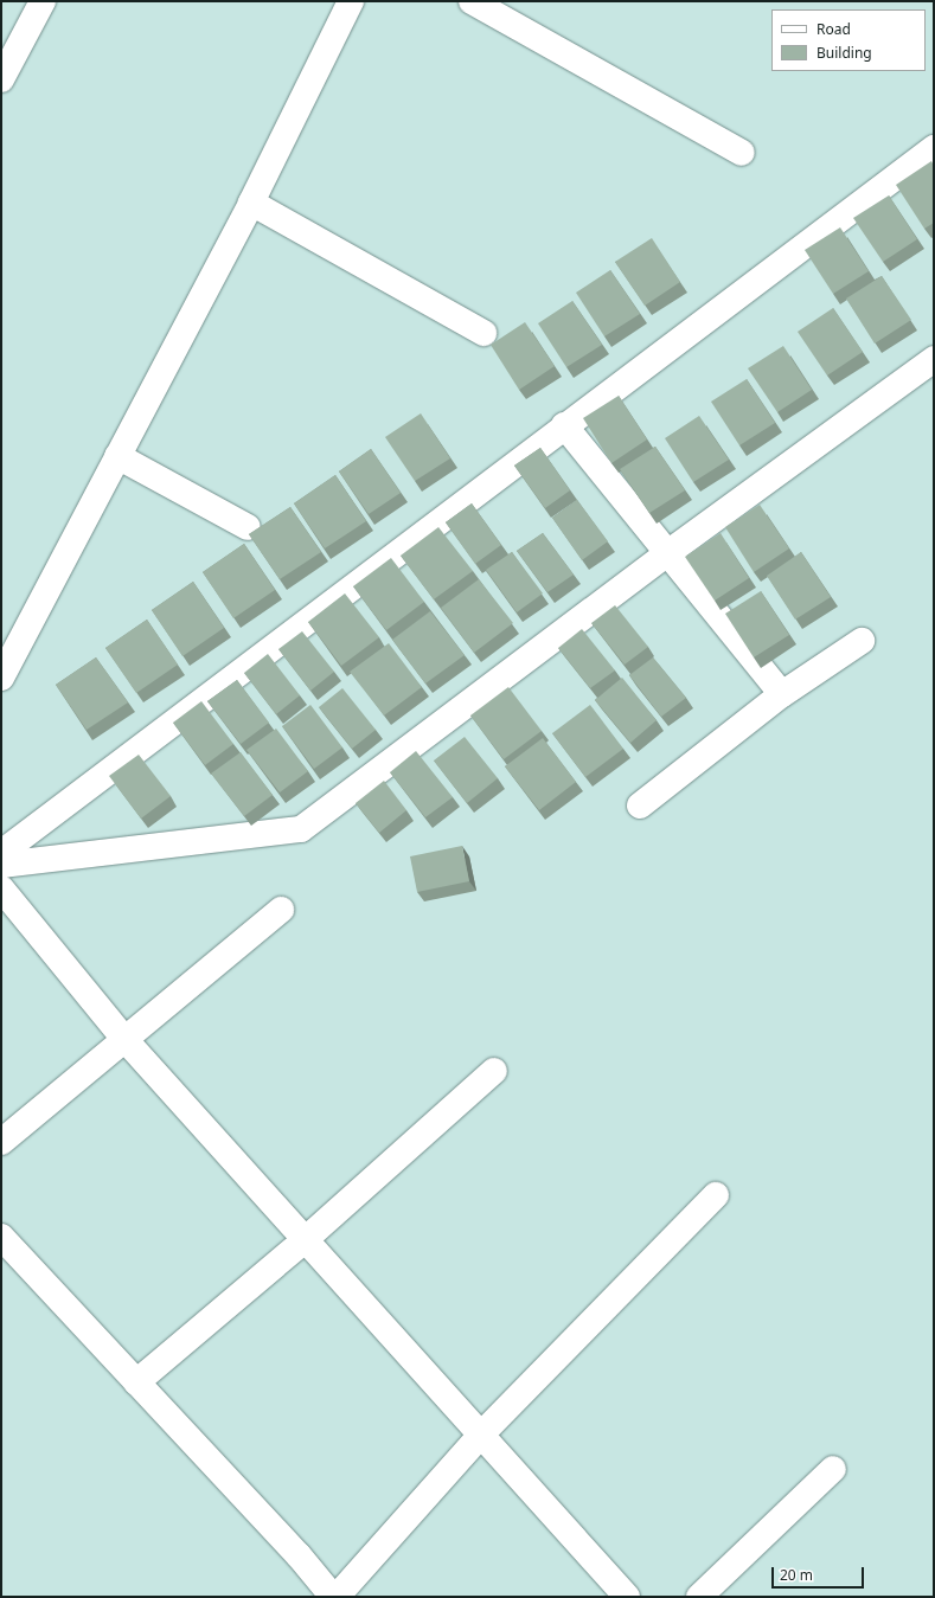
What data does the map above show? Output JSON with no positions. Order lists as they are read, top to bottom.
{
  "legend": ["Road", "Building"],
  "scale_bar": "20 m"
}
